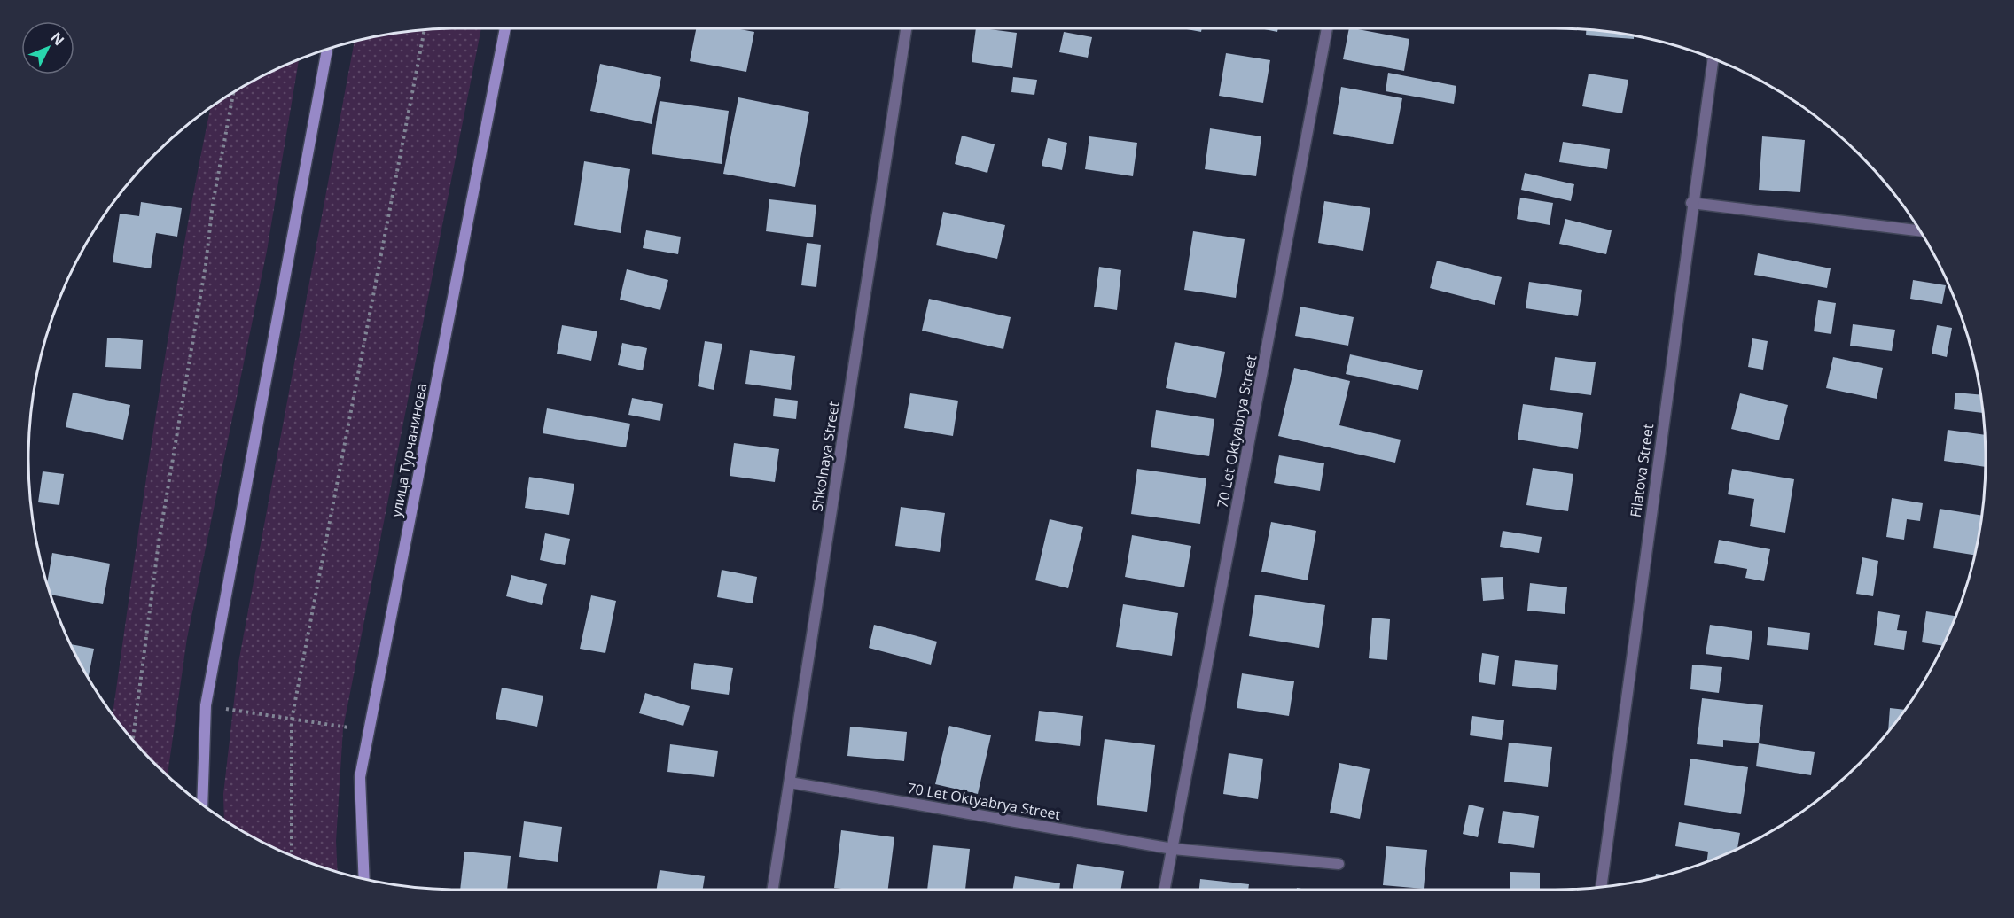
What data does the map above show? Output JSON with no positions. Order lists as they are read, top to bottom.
{
  "streets": {
    "street": [
      "70 Let Oktyabrya Street",
      "улица Турчанинова",
      "Shkolnaya Street",
      "Filatova Street"
    ]
  },
  "crossings": [
    ["70 Let Oktyabrya Street", "Shkolnaya Street"]
  ],
  "north": "top right"
}
